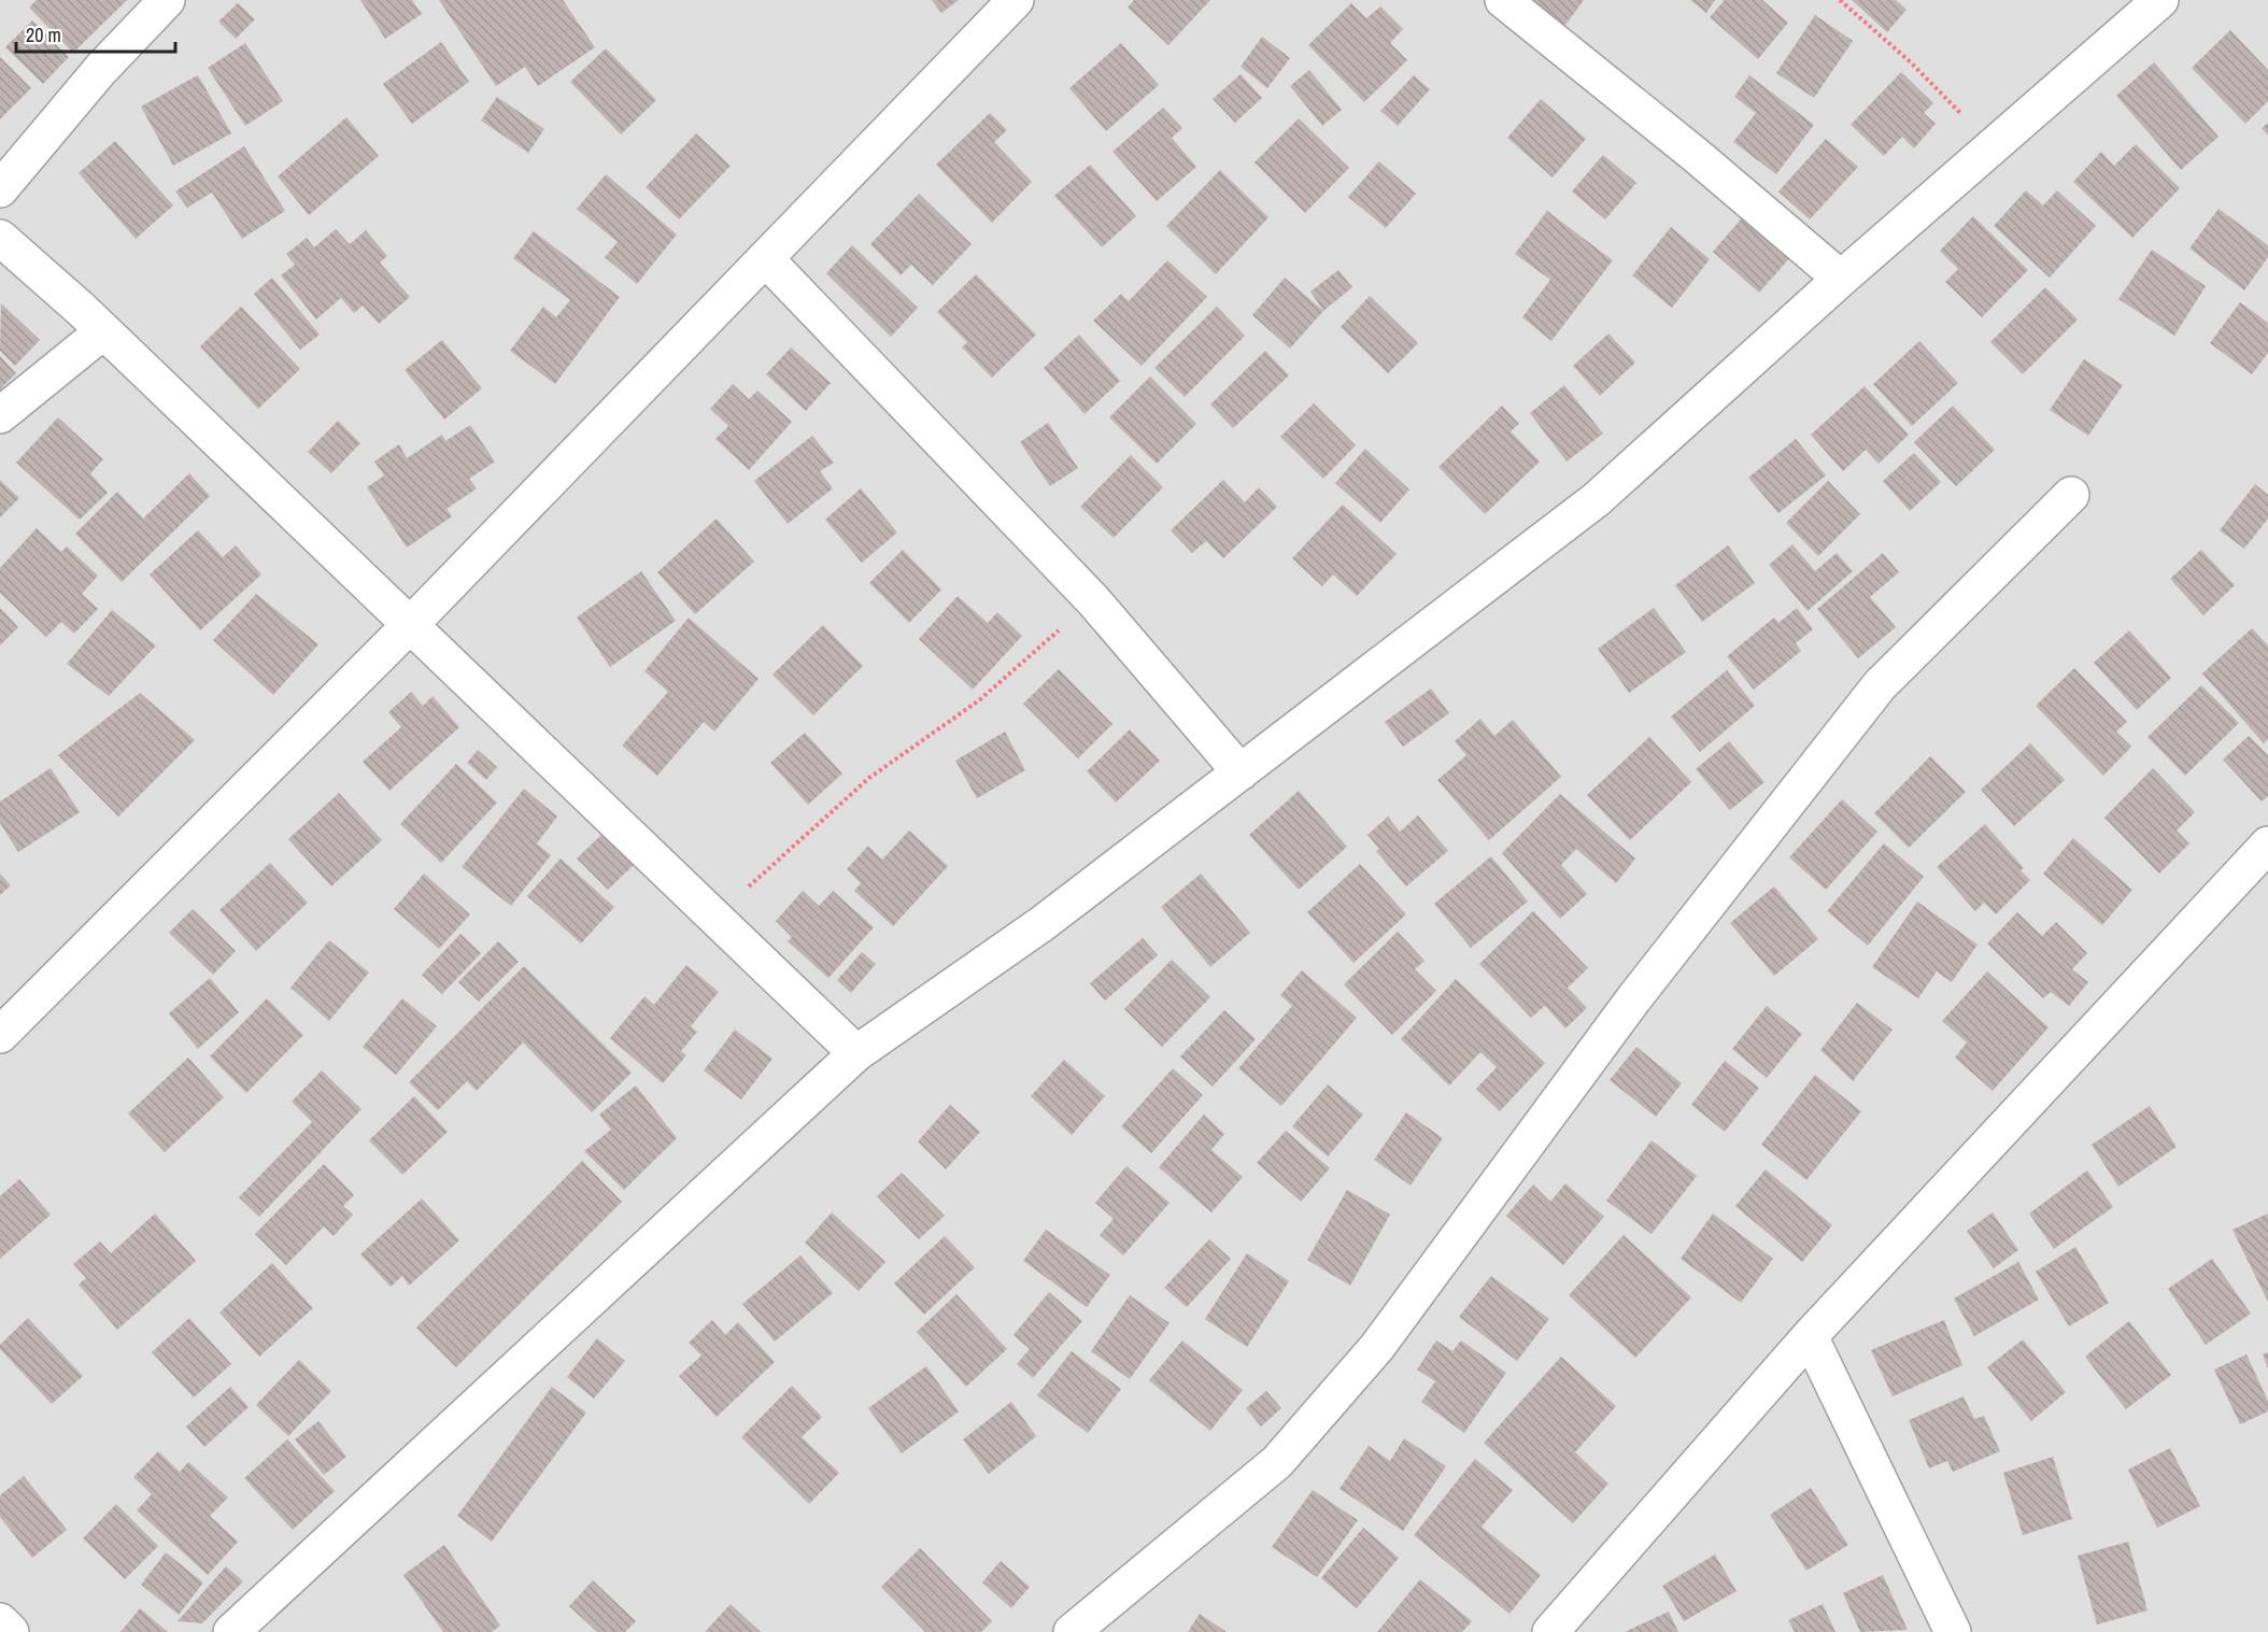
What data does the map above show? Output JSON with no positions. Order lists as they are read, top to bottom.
{
  "scale_bar": "20 m"
}
